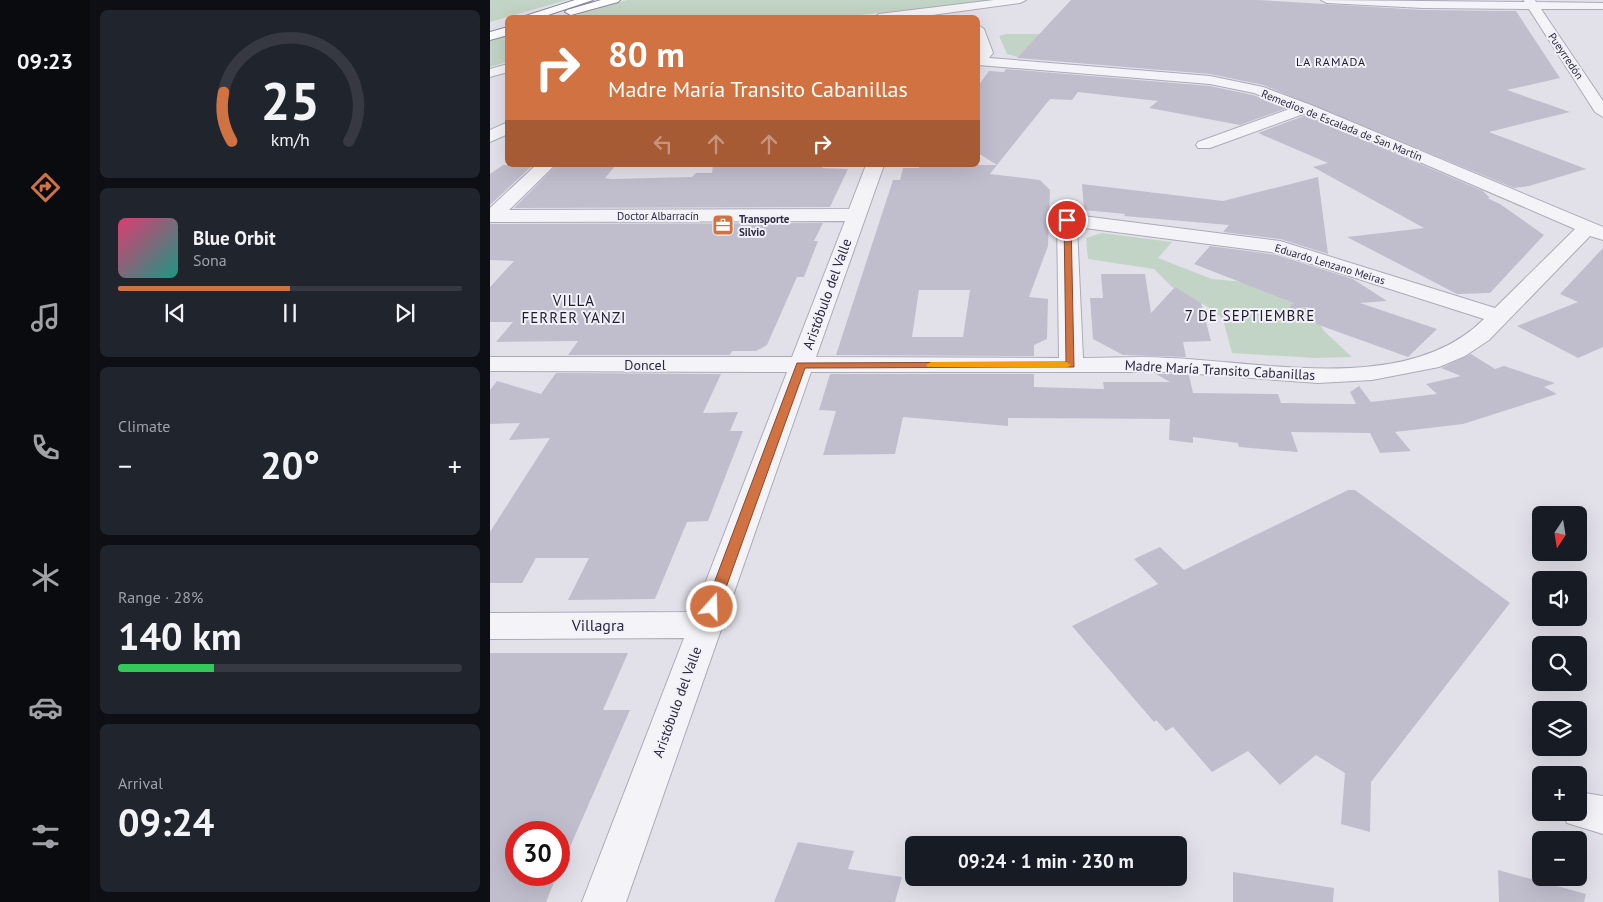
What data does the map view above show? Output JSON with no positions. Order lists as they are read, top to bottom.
{
  "streets": {
    "street": [
      "Pueyrredón",
      "Remedios de Escalada de San Martín",
      "Doctor Albarracín",
      "Eduardo Lenzano Meiras",
      "Aristóbulo del Valle",
      "Doncel",
      "Madre María Transito Cabanillas",
      "Villagra"
    ]
  },
  "crossings": [
    ["Remedios de Escalada de San Martín", "Madre María Transito Cabanillas"],
    ["Doctor Albarracín", "Aristóbulo del Valle"],
    ["Eduardo Lenzano Meiras", "Madre María Transito Cabanillas"],
    ["Aristóbulo del Valle", "Doncel"],
    ["Aristóbulo del Valle", "Madre María Transito Cabanillas"],
    ["Aristóbulo del Valle", "Villagra"],
    ["Doncel", "Madre María Transito Cabanillas"]
  ],
  "districts": ["LA RAMADA", "VILLA FERRER YANZI", "7 DE SEPTIEMBRE"],
  "places": {
    "office": ["Transporte Silvio"]
  },
  "north": "bottom",
  "page": {
    "tabs": "09:23",
    "turn": ["80 m", "Madre María Transito Cabanillas"],
    "song": ["Blue Orbit", "Sona"],
    "tile": [
      "Climate",
      ["Range · 28%", "140 km"],
      ["Arrival", "09:24"]
    ],
    "heat": ["−", "20°", "+"],
    "map_buttons": ["+", "−"],
    "limit": "30",
    "trip": "09:24 · 1 min · 230 m",
    "gauge": ["25", "km/h"]
  }
}
